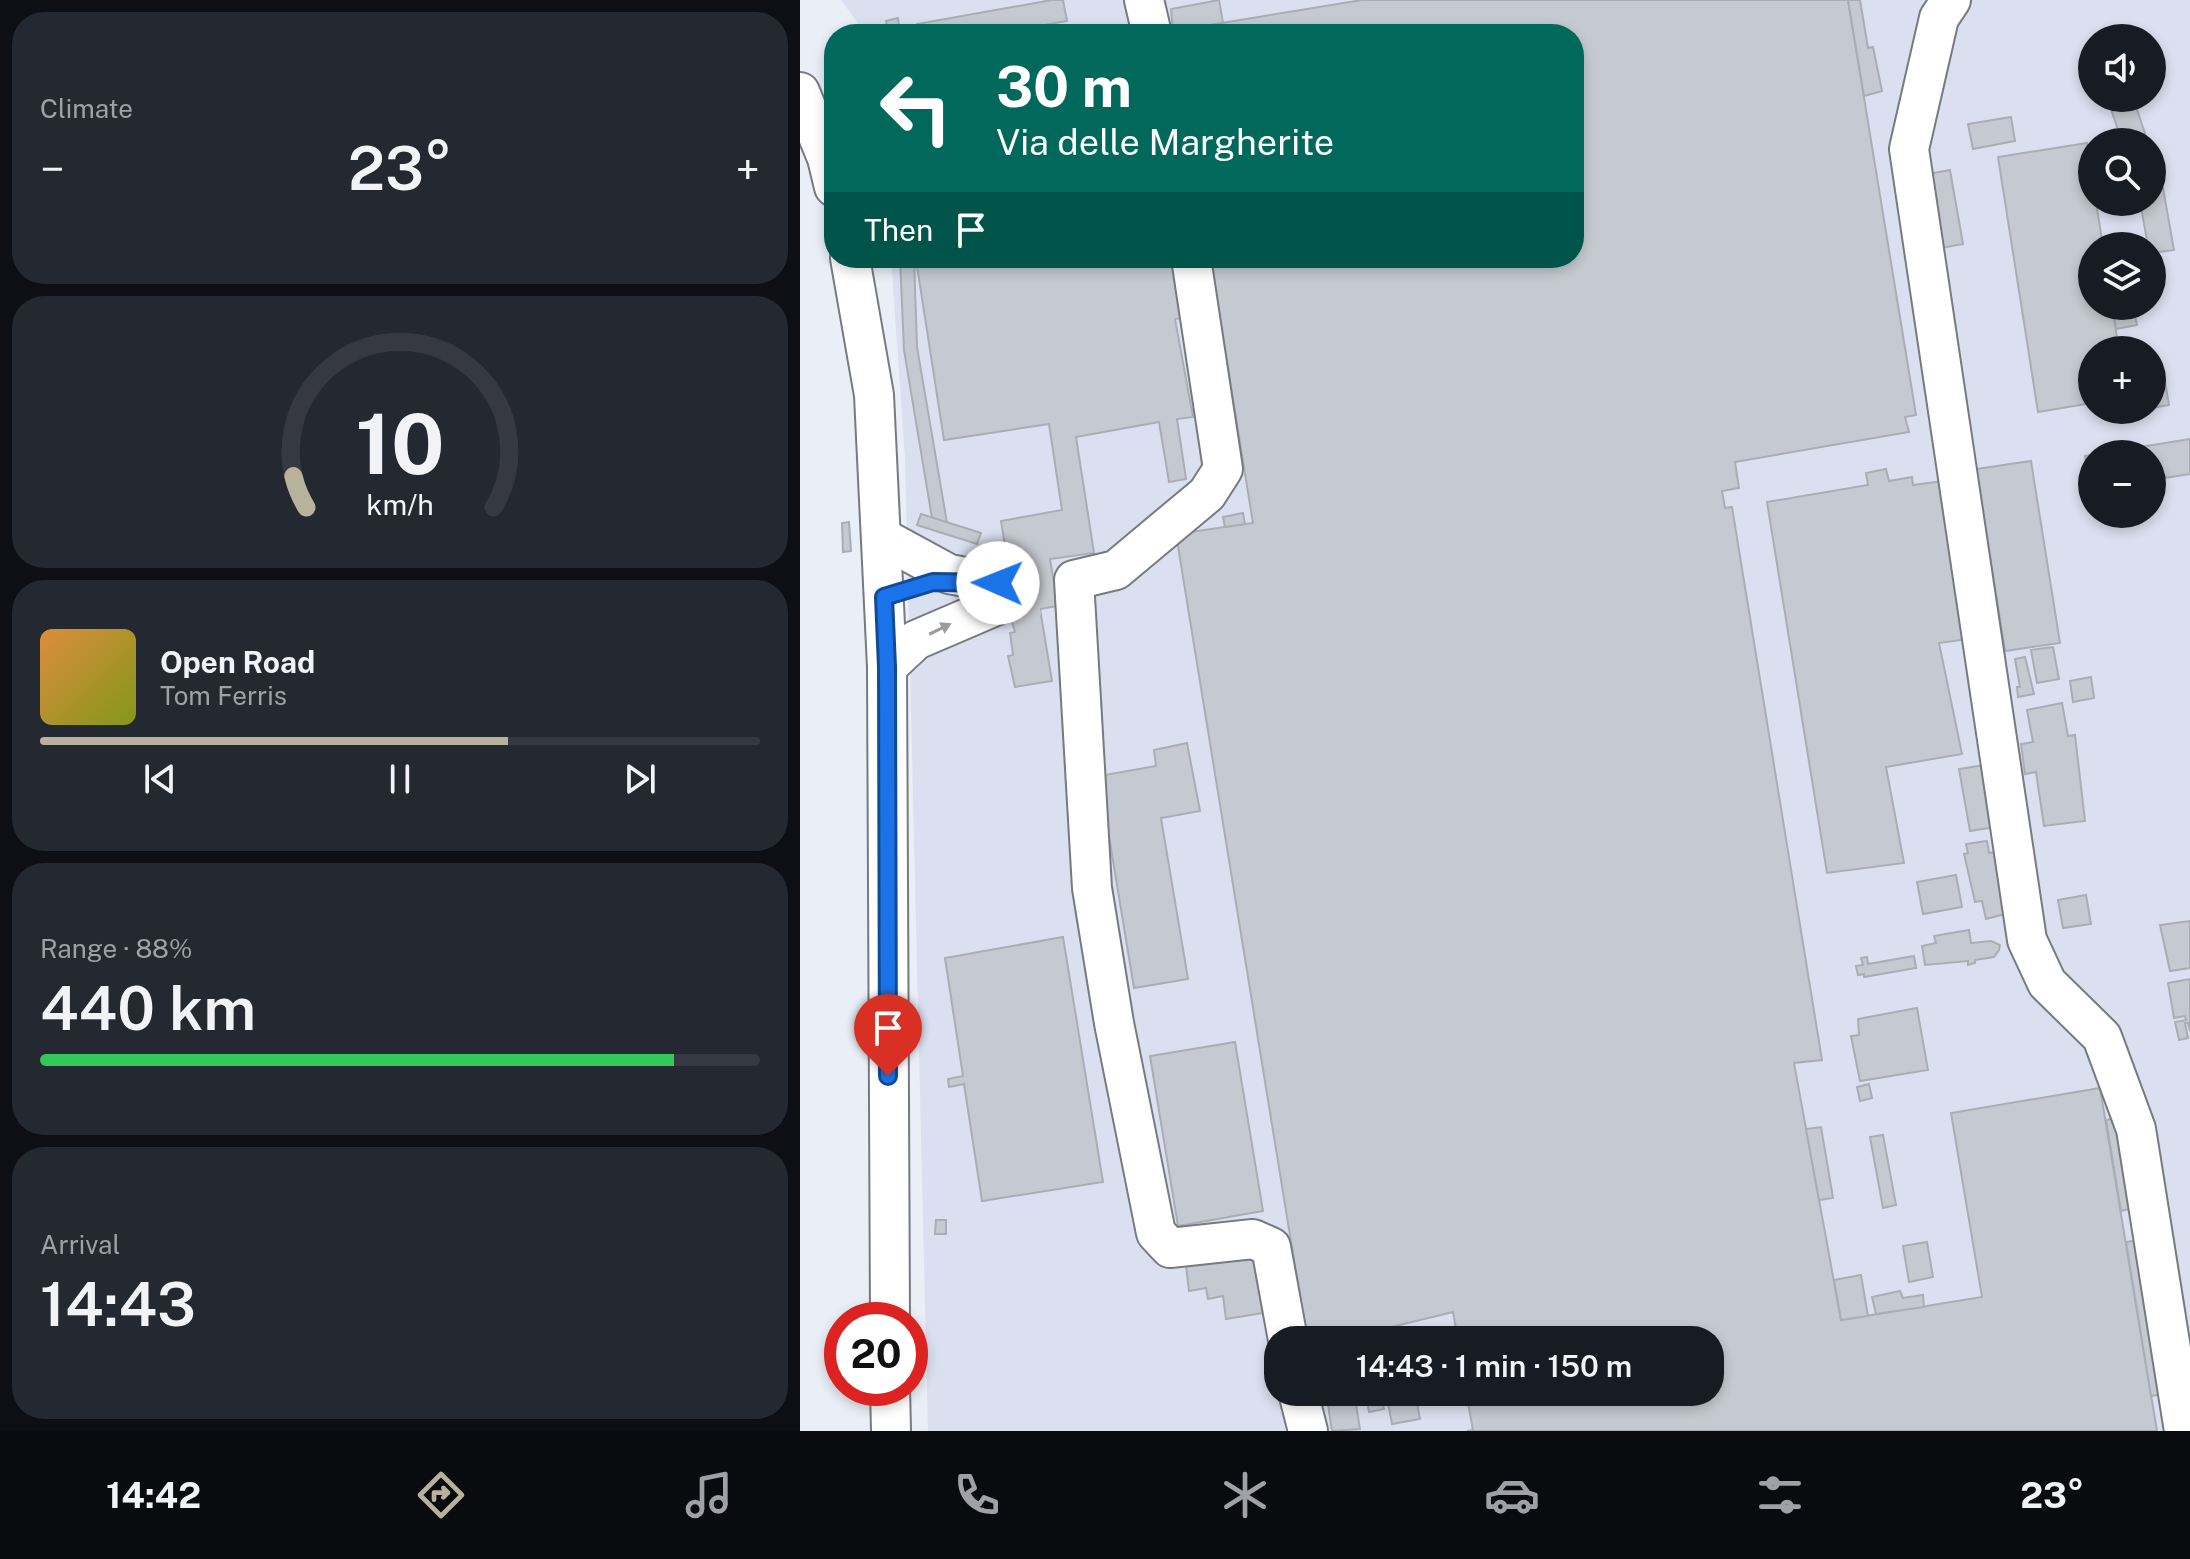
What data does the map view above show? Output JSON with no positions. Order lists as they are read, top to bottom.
{
  "page": {
    "tile": [
      "Climate",
      ["Range · 88%", "440 km"],
      ["Arrival", "14:43"]
    ],
    "map_buttons": ["+", "−"],
    "turn": ["30 m", "Via delle Margherite"],
    "heat": ["−", "23°", "+"],
    "then": "Then",
    "song": ["Open Road", "Tom Ferris"],
    "limit": "20",
    "trip": "14:43 · 1 min · 150 m",
    "tabs": ["14:42", "23°"],
    "gauge": ["10", "km/h"]
  }
}
